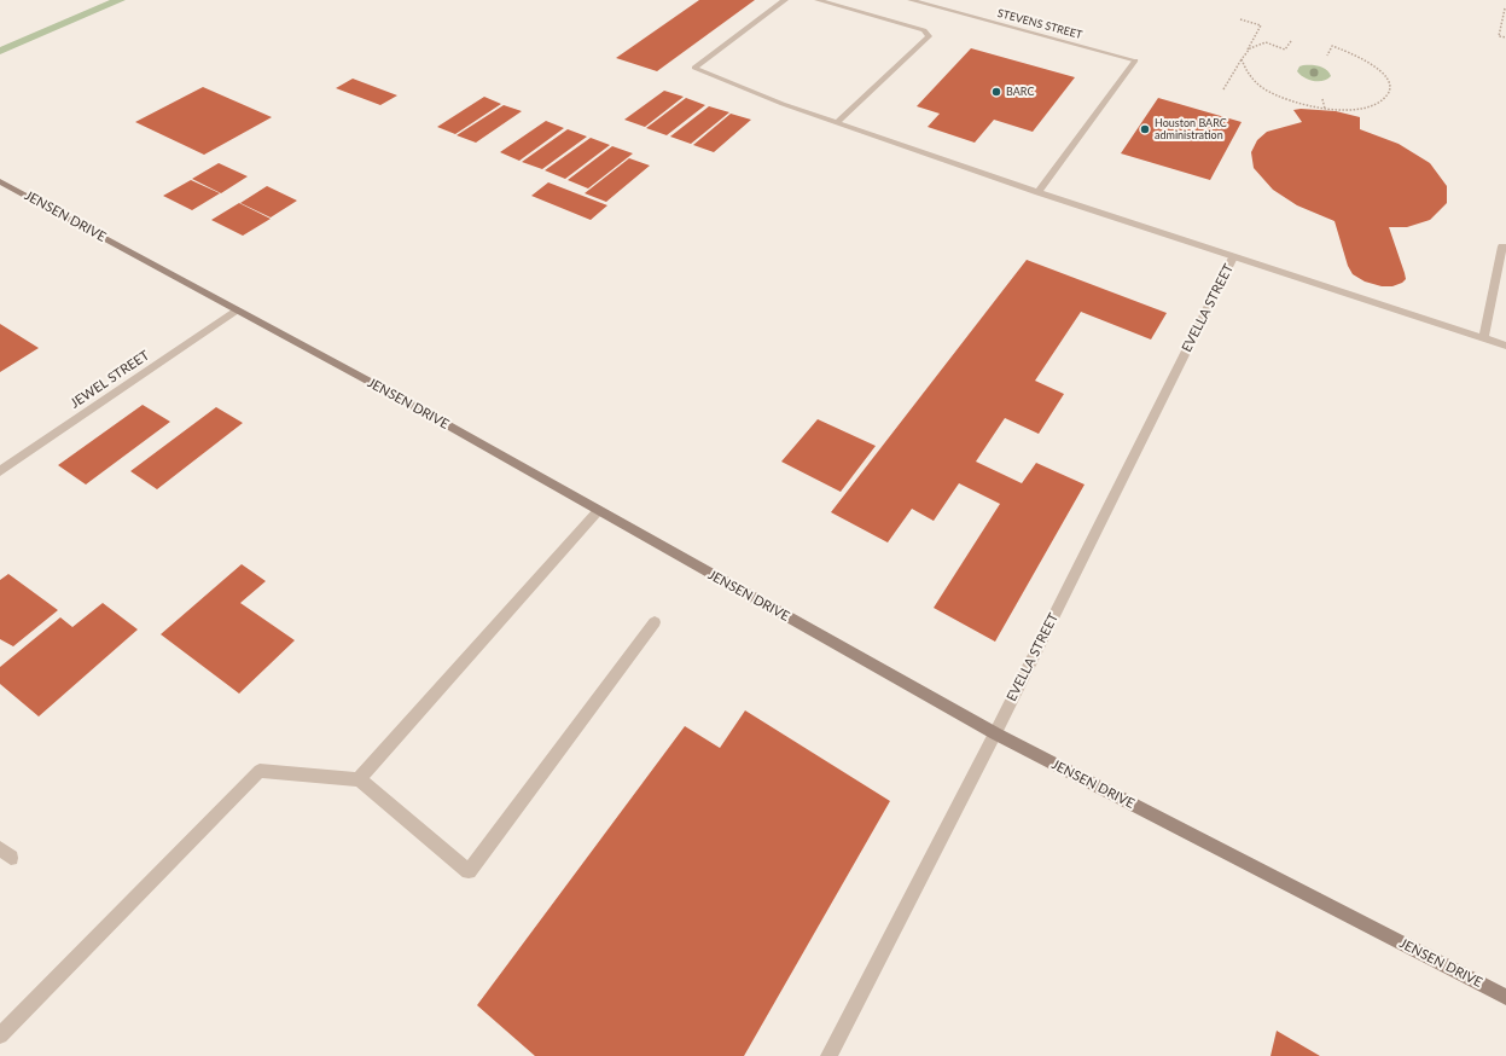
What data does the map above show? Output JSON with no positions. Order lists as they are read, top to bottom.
{
  "streets": {
    "main road": ["JENSEN DRIVE"],
    "street": ["STEVENS STREET", "EVELLA STREET", "JEWEL STREET"]
  },
  "crossings": [
    ["JENSEN DRIVE", "EVELLA STREET"],
    ["JENSEN DRIVE", "JEWEL STREET"]
  ],
  "places": ["BARC", "Houston BARC administration"]
}
